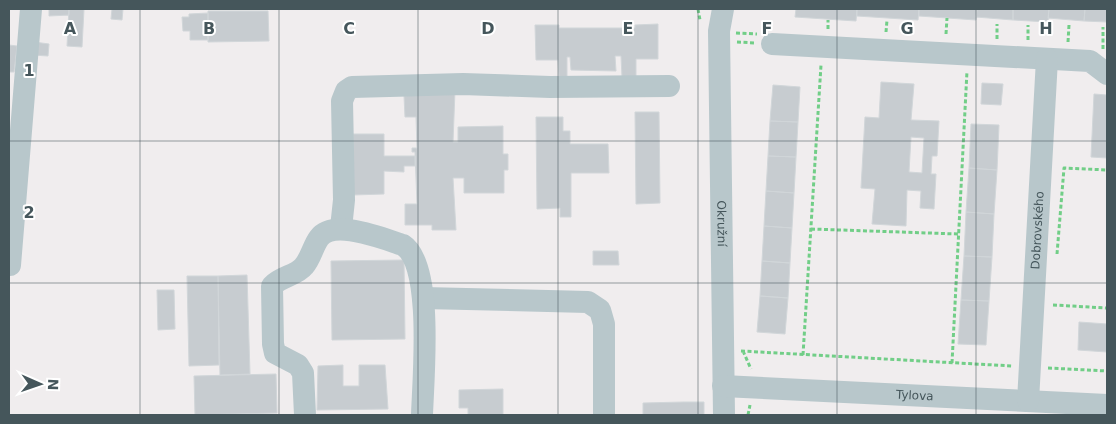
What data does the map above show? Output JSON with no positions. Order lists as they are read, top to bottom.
{
  "streets": {
    "street": ["Okružní", "Dobrovského", "Tylova"]
  },
  "crossings": [
    ["Okružní", "Tylova"],
    ["Dobrovského", "Tylova"]
  ],
  "north": "right",
  "grid": {
    "columns": [
      "A",
      "B",
      "C",
      "D",
      "E",
      "F",
      "G",
      "H"
    ],
    "rows": ["1", "2"]
  }
}
